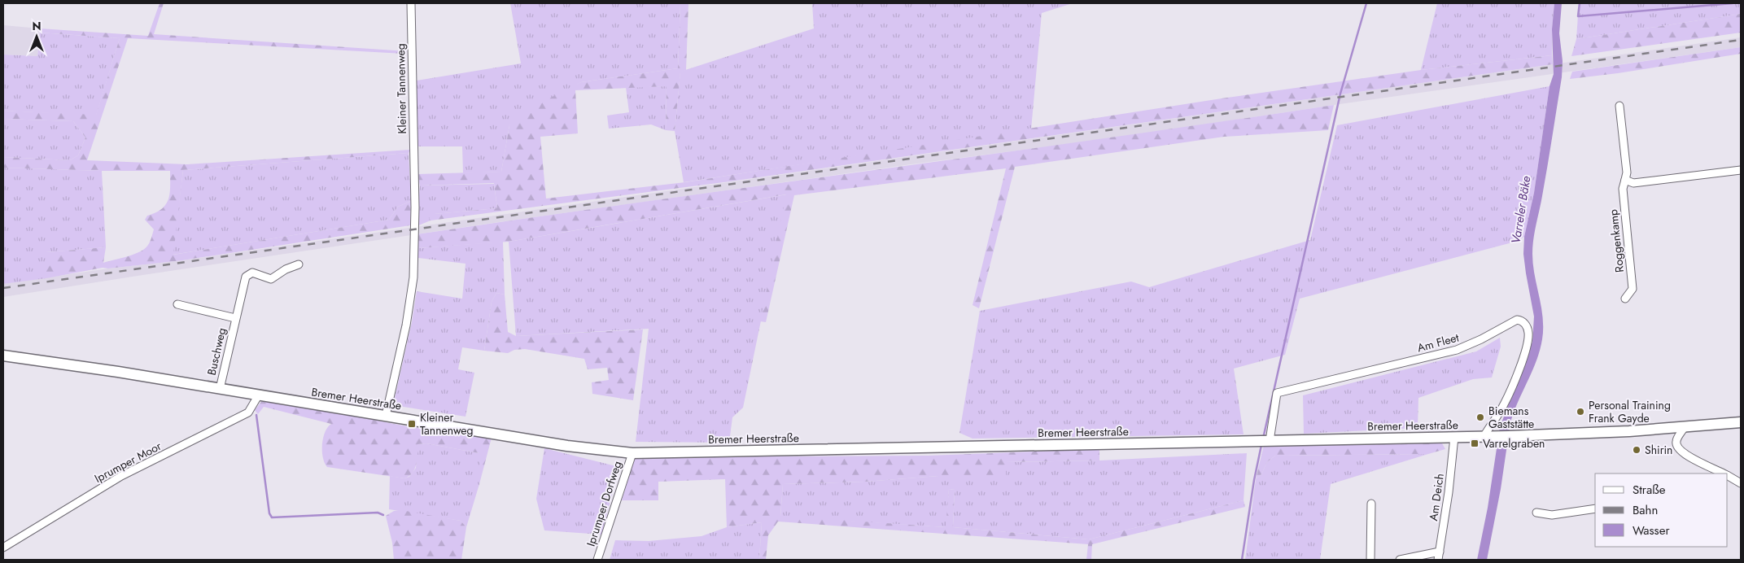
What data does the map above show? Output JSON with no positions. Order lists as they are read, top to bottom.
{
  "streets": {
    "main road": ["Bremer Heerstraße"],
    "street": [
      "Kleiner Tannenweg",
      "Roggenkamp",
      "Am Fleet",
      "Buschweg",
      "Iprumper Moor",
      "Am Deich",
      "Iprumper Dorfweg"
    ]
  },
  "crossings": [
    ["Kleiner Tannenweg", "Bremer Heerstraße"],
    ["Am Fleet", "Bremer Heerstraße"],
    ["Buschweg", "Bremer Heerstraße"],
    ["Bremer Heerstraße", "Iprumper Moor"],
    ["Bremer Heerstraße", "Am Deich"],
    ["Bremer Heerstraße", "Iprumper Dorfweg"]
  ],
  "water": ["Varreler Bäke"],
  "places": {
    "other": ["Personal Training Frank Gayde", "Biemans Gaststätte", "Shirin"],
    "transit": ["Kleiner Tannenweg", "Varrelgraben"]
  },
  "legend": ["Straße", "Bahn", "Wasser"],
  "north": "top"
}
